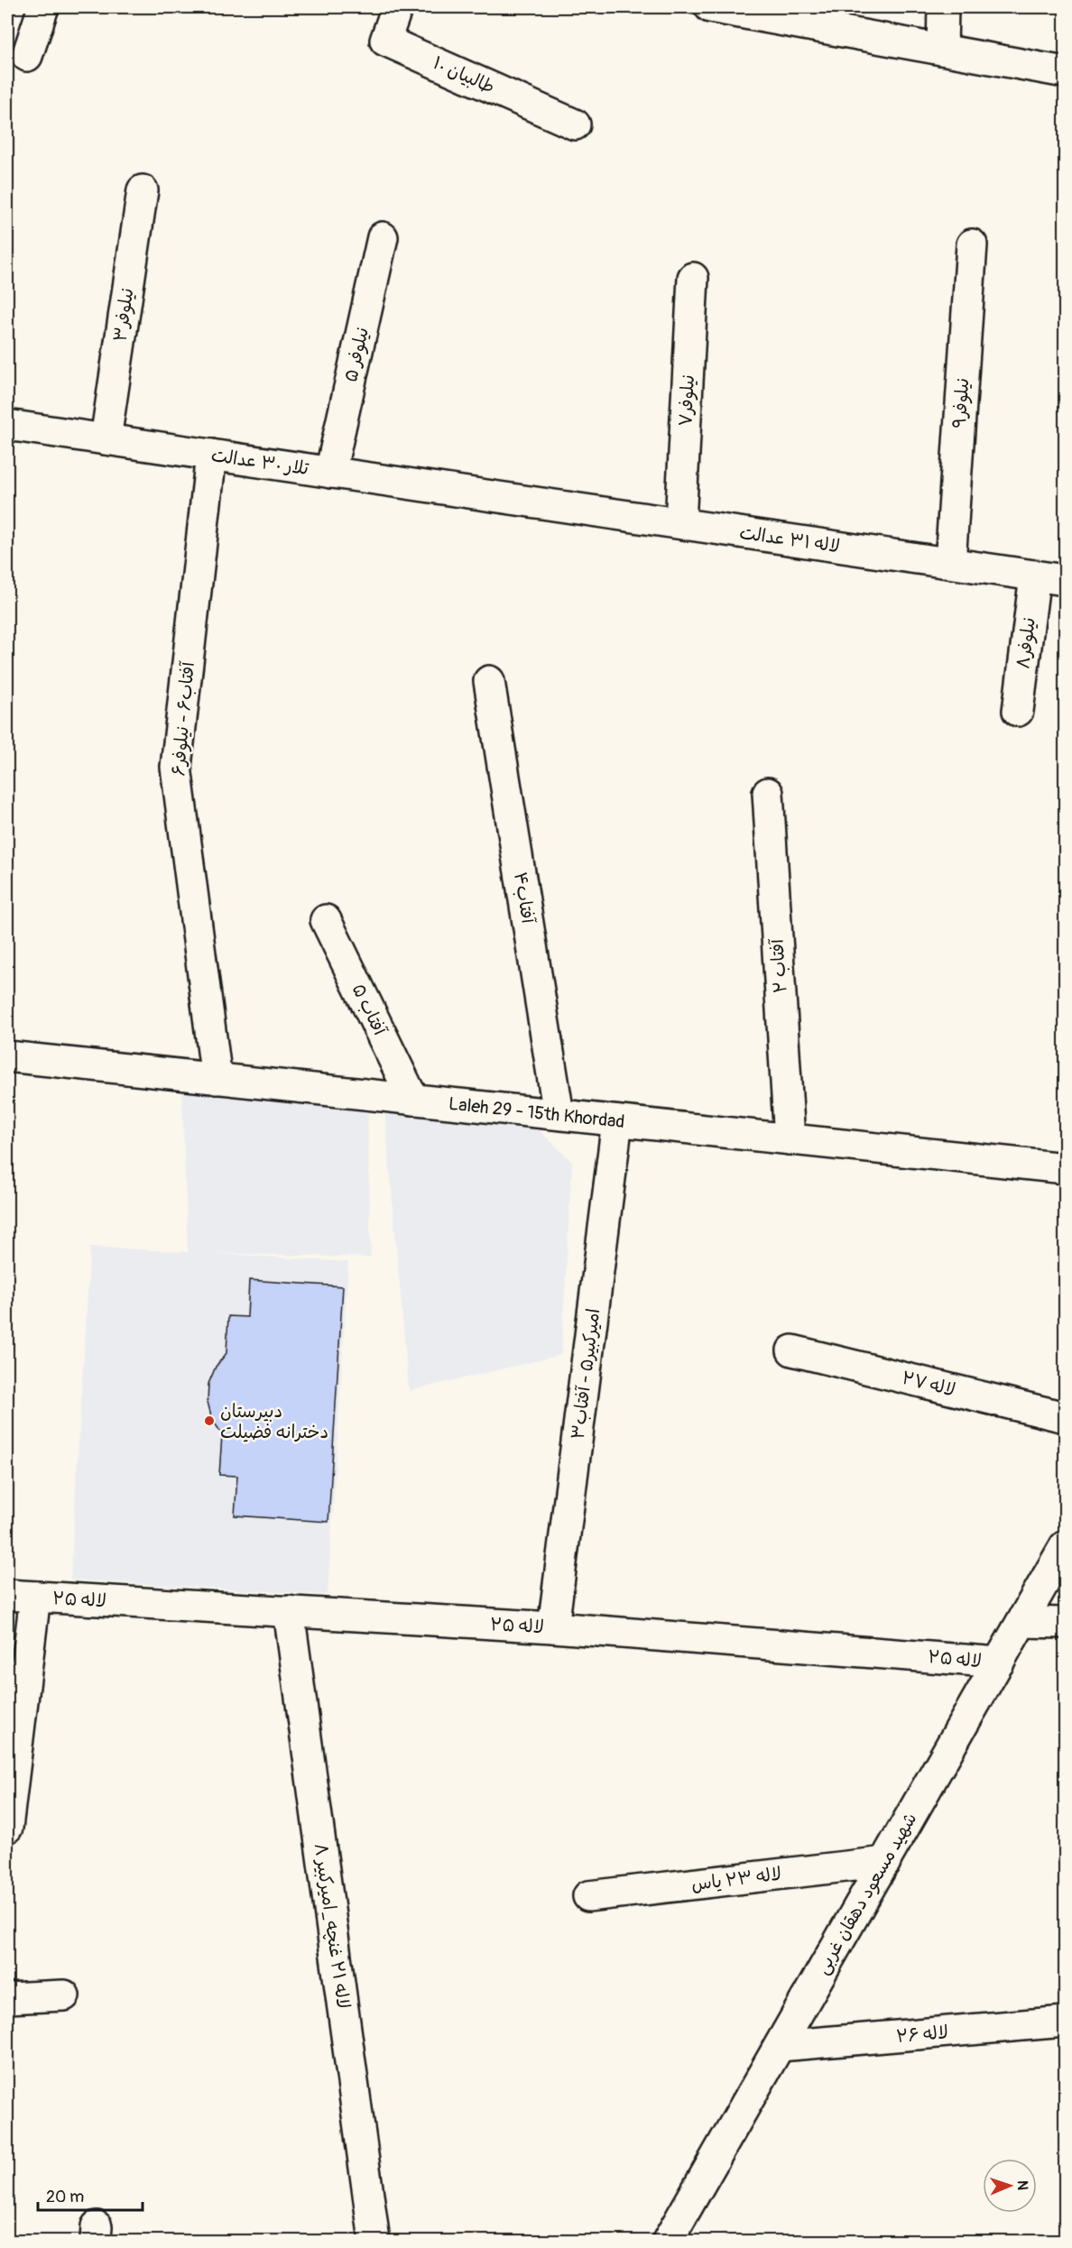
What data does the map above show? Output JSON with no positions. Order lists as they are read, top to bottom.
{
  "streets": {
    "street": [
      "طالبیان ۱۰",
      "نیلوفر۳",
      "نیلوفر ۵",
      "نیلوفر۷",
      "نیلوفر۹",
      "تلار ۳۰ عدالت",
      "لاله ۳۱ عدالت",
      "نیلوفر۸",
      "آفتاب۶ - نیلوفر۶",
      "آفتاب۴",
      "آفتاب ۲",
      "آفتاب ۵",
      "Laleh 29 - 15th Khordad",
      "امیرکبیر۵ - آفتاب۳",
      "لاله ۲۷",
      "لاله ۲۵",
      "لاله ۲۳ یاس",
      "شهید مسعود دهقان غربی",
      "لاله ۲۱ غنچه_امیرکبیر ۸",
      "لاله ۲۶"
    ]
  },
  "crossings": [
    ["نیلوفر۳", "تلار ۳۰ عدالت"],
    ["نیلوفر ۵", "تلار ۳۰ عدالت"],
    ["نیلوفر۷", "لاله ۳۱ عدالت"],
    ["نیلوفر۹", "لاله ۳۱ عدالت"],
    ["تلار ۳۰ عدالت", "لاله ۳۱ عدالت"],
    ["تلار ۳۰ عدالت", "آفتاب۶ - نیلوفر۶"],
    ["لاله ۳۱ عدالت", "نیلوفر۸"],
    ["آفتاب۶ - نیلوفر۶", "Laleh 29 - 15th Khordad"],
    ["آفتاب۴", "Laleh 29 - 15th Khordad"],
    ["آفتاب ۲", "Laleh 29 - 15th Khordad"],
    ["آفتاب ۵", "Laleh 29 - 15th Khordad"],
    ["Laleh 29 - 15th Khordad", "امیرکبیر۵ - آفتاب۳"],
    ["امیرکبیر۵ - آفتاب۳", "لاله ۲۵"],
    ["لاله ۲۵", "شهید مسعود دهقان غربی"],
    ["لاله ۲۵", "لاله ۲۱ غنچه_امیرکبیر ۸"],
    ["لاله ۲۳ یاس", "شهید مسعود دهقان غربی"],
    ["شهید مسعود دهقان غربی", "لاله ۲۶"]
  ],
  "places": ["دبیرستان دخترانه فضیلت"],
  "scale_bar": "20 m",
  "north": "right"
}
